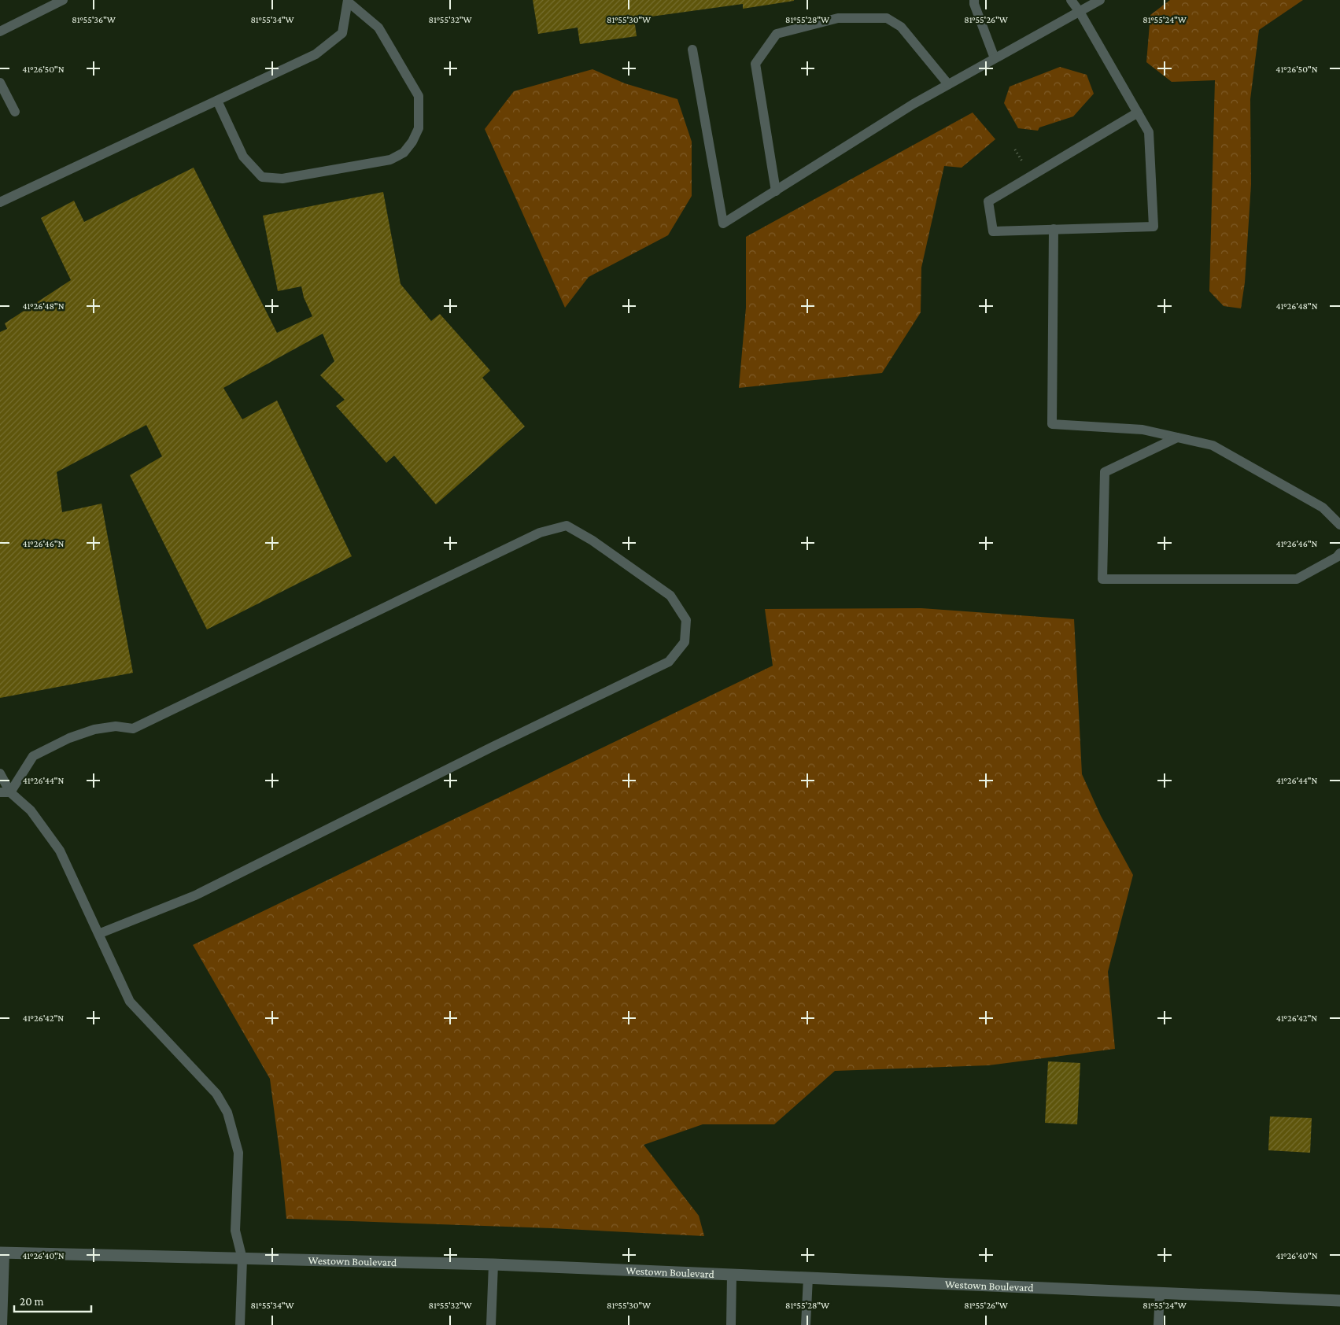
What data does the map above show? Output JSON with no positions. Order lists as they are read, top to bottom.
{
  "streets": {
    "street": ["Westown Boulevard"]
  },
  "scale_bar": "20 m",
  "coordinates": [
    "81°55'36\"W",
    "81°55'34\"W",
    "81°55'32\"W",
    "81°55'30\"W",
    "81°55'28\"W",
    "81°55'26\"W",
    "81°55'24\"W",
    "41°26'50\"N",
    "41°26'48\"N",
    "41°26'46\"N",
    "41°26'44\"N",
    "41°26'42\"N",
    "41°26'40\"N"
  ]
}
